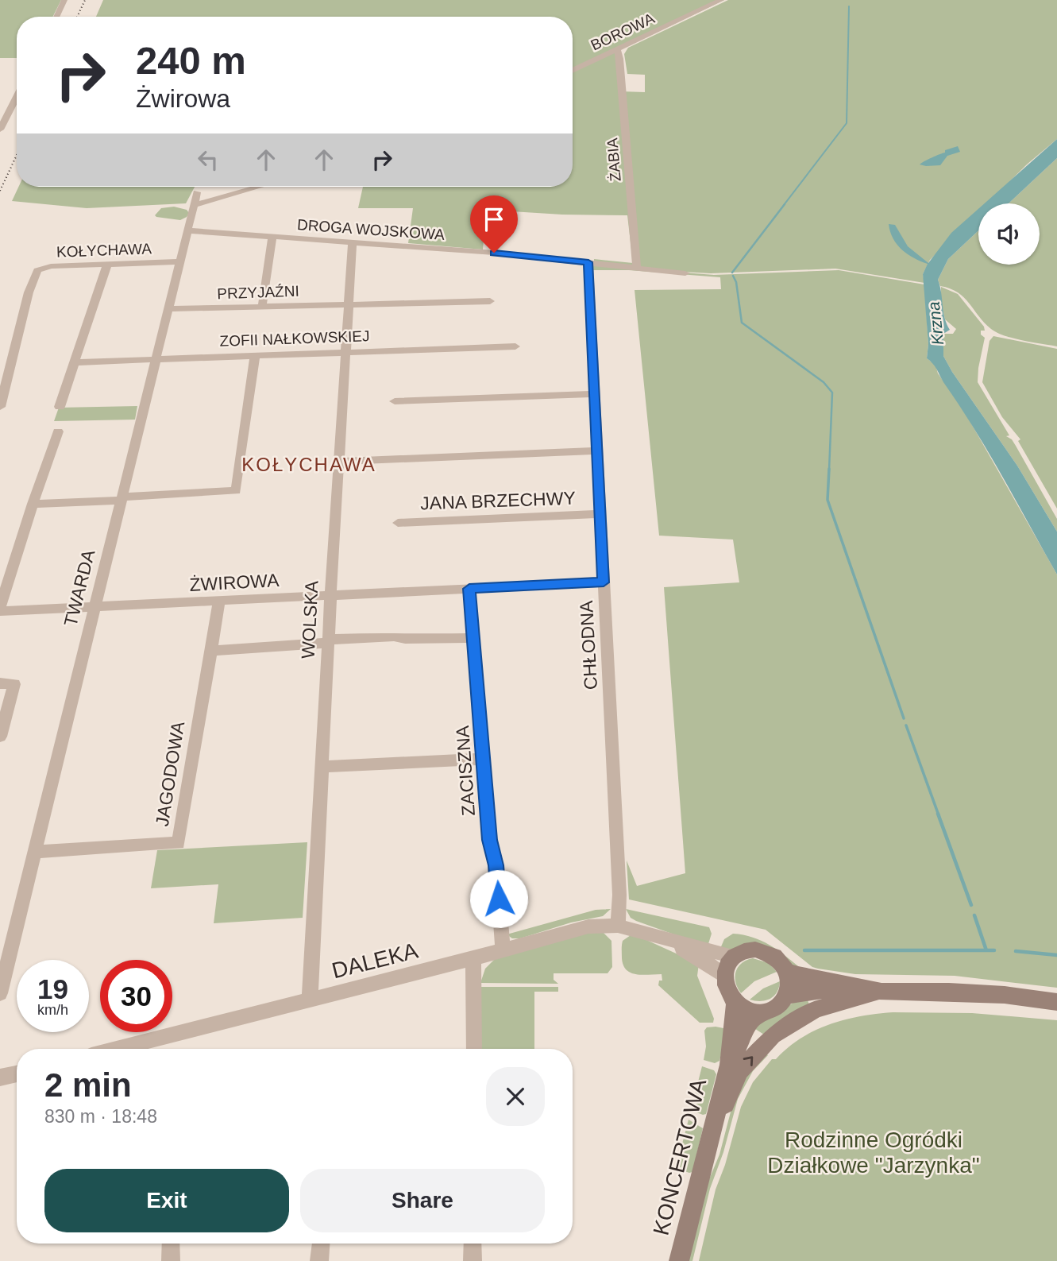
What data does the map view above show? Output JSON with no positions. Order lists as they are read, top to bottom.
{
  "streets": {
    "street": [
      "BOROWA",
      "ŻABIA",
      "DROGA WOJSKOWA",
      "KOŁYCHAWA",
      "PRZYJAŹNI",
      "ZOFII NAŁKOWSKIEJ",
      "JANA BRZECHWY",
      "ŻWIROWA",
      "TWARDA",
      "WOLSKA",
      "CHŁODNA",
      "ZACISZNA",
      "JAGODOWA",
      "DALEKA",
      "KONCERTOWA"
    ]
  },
  "crossings": [
    ["BOROWA", "ŻABIA"],
    ["ŻABIA", "DROGA WOJSKOWA"],
    ["DROGA WOJSKOWA", "TWARDA"],
    ["DROGA WOJSKOWA", "WOLSKA"],
    ["DROGA WOJSKOWA", "CHŁODNA"],
    ["KOŁYCHAWA", "TWARDA"],
    ["PRZYJAŹNI", "TWARDA"],
    ["PRZYJAŹNI", "WOLSKA"],
    ["ZOFII NAŁKOWSKIEJ", "TWARDA"],
    ["ZOFII NAŁKOWSKIEJ", "WOLSKA"],
    ["JANA BRZECHWY", "CHŁODNA"],
    ["ŻWIROWA", "TWARDA"],
    ["ŻWIROWA", "WOLSKA"],
    ["ŻWIROWA", "CHŁODNA"],
    ["ŻWIROWA", "ZACISZNA"],
    ["ŻWIROWA", "JAGODOWA"],
    ["TWARDA", "JAGODOWA"],
    ["WOLSKA", "DALEKA"],
    ["CHŁODNA", "DALEKA"],
    ["ZACISZNA", "DALEKA"],
    ["DALEKA", "KONCERTOWA"]
  ],
  "districts": ["KOŁYCHAWA"],
  "water": ["Krzna"],
  "parks": ["Rodzinne Ogródki Działkowe \"Jarzynka\""],
  "page": {
    "turn": ["240 m", "Żwirowa"],
    "speed": "19 km/h",
    "limit": "30",
    "heading": ["2 min", "830 m · 18:48"],
    "buttons": ["Exit", "Share"]
  }
}
